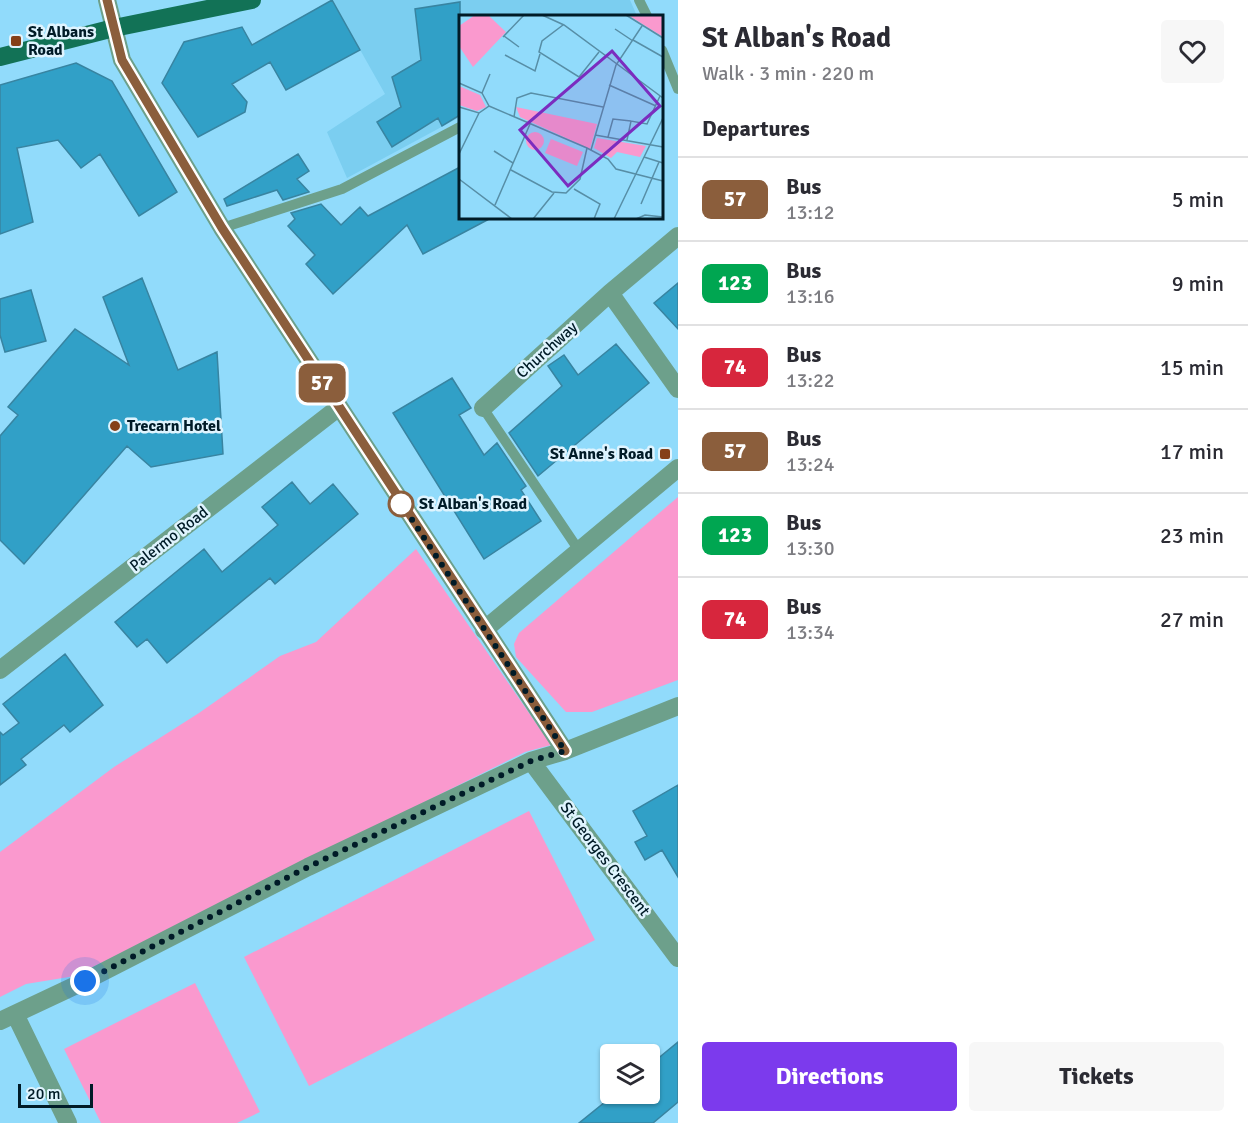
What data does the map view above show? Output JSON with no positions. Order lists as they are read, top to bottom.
{
  "streets": {
    "street": ["Churchway", "Palermo Road", "St Georges Crescent"]
  },
  "places": {
    "transit": ["St Albans Road", "St Anne's Road"],
    "other": ["Trecarn Hotel", "St Alban's Road"]
  },
  "lines": ["bus line 57"],
  "scale_bar": "20 m",
  "page": {
    "on_map": "57",
    "heading": [
      ["St Alban's Road", "Walk · 3 min · 220 m"],
      "Departures"
    ],
    "list": [
      {
        "mark": "57",
        "name": "Bus",
        "note": "13:12",
        "value": "5 min"
      },
      {
        "mark": "123",
        "name": "Bus",
        "note": "13:16",
        "value": "9 min"
      },
      {
        "mark": "74",
        "name": "Bus",
        "note": "13:22",
        "value": "15 min"
      },
      {
        "mark": "57",
        "name": "Bus",
        "note": "13:24",
        "value": "17 min"
      },
      {
        "mark": "123",
        "name": "Bus",
        "note": "13:30",
        "value": "23 min"
      },
      {
        "mark": "74",
        "name": "Bus",
        "note": "13:34",
        "value": "27 min"
      }
    ],
    "buttons": ["Directions", "Tickets"],
    "scale": "20 m"
  }
}
